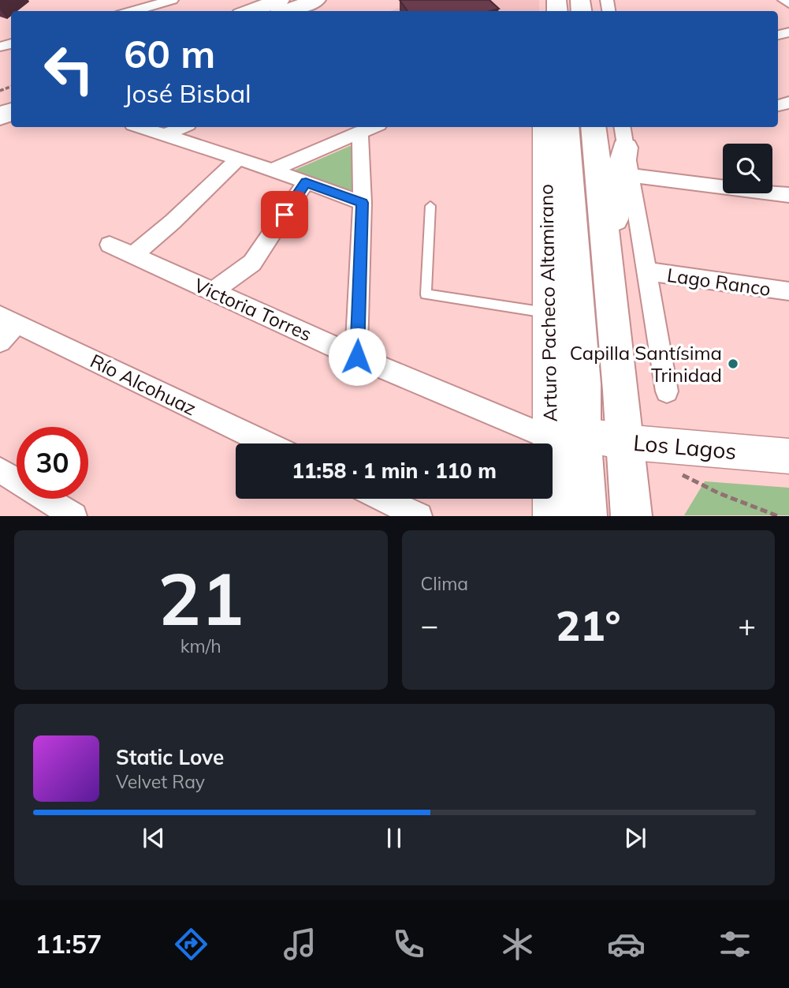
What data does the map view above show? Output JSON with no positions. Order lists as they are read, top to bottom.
{
  "streets": {
    "street": [
      "Lago Ranco",
      "Arturo Pacheco Altamirano",
      "Victoria Torres",
      "Río Alcohuaz",
      "Los Lagos"
    ]
  },
  "crossings": [
    ["Arturo Pacheco Altamirano", "Victoria Torres"],
    ["Arturo Pacheco Altamirano", "Los Lagos"],
    ["Victoria Torres", "Los Lagos"]
  ],
  "places": ["Capilla Santísima Trinidad"],
  "page": {
    "turn": ["60 m", "José Bisbal"],
    "limit": "30",
    "trip": "11:58 · 1 min · 110 m",
    "tile": [
      ["21", "km/h"],
      "Clima"
    ],
    "heat": ["−", "21°", "+"],
    "song": ["Static Love", "Velvet Ray"],
    "tabs": "11:57"
  }
}
